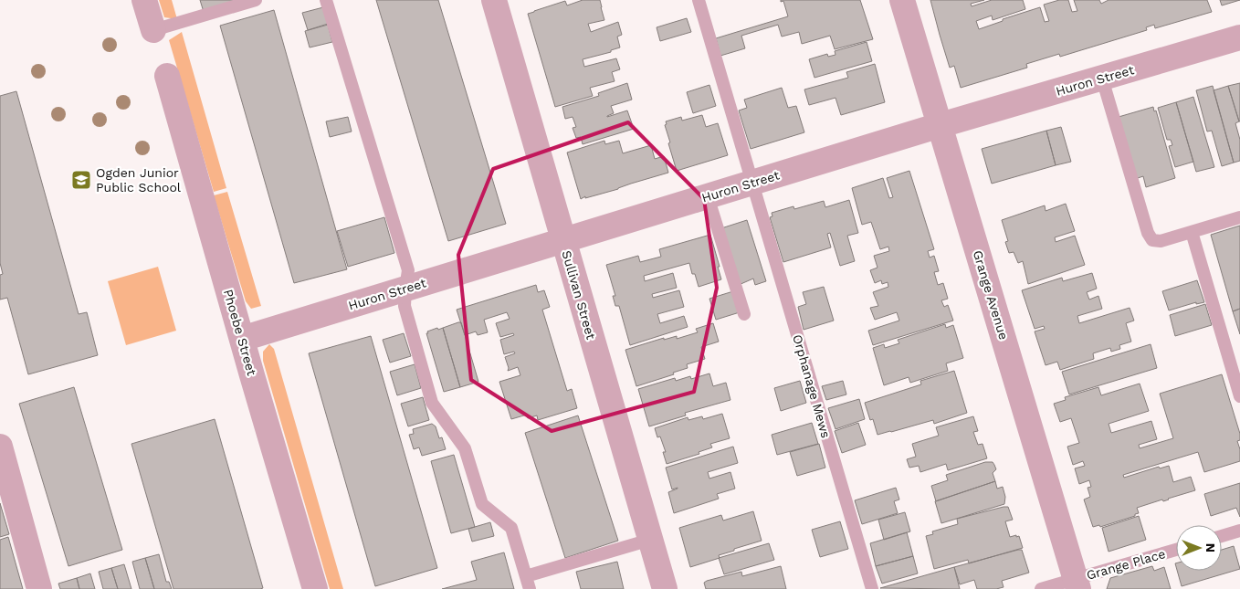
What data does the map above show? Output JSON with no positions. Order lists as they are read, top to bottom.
{
  "streets": {
    "street": [
      "Huron Street",
      "Sullivan Street",
      "Grange Avenue",
      "Phoebe Street"
    ],
    "lane": ["Orphanage Mews", "Grange Place"]
  },
  "crossings": [
    ["Huron Street", "Sullivan Street"],
    ["Huron Street", "Grange Avenue"],
    ["Huron Street", "Phoebe Street"],
    ["Huron Street", "Orphanage Mews"],
    ["Grange Avenue", "Grange Place"]
  ],
  "places": {
    "school or university": ["Ogden Junior Public School"]
  },
  "north": "right"
}
